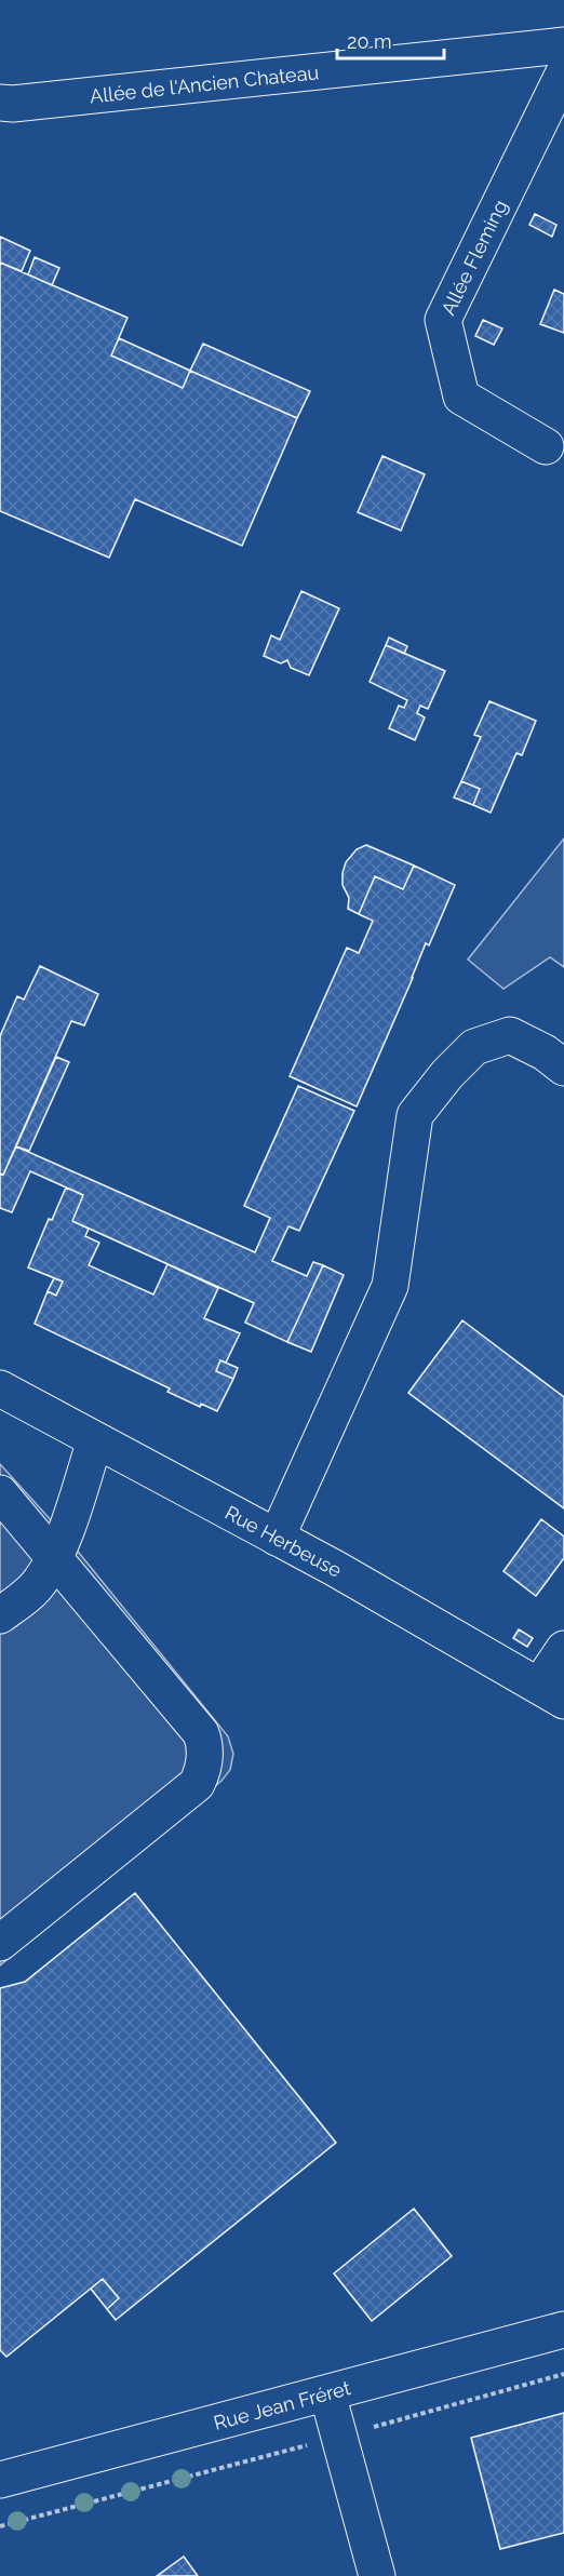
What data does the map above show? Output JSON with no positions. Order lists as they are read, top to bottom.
{
  "streets": {
    "street": [
      "Allée de l'Ancien Chateau",
      "Allée Fleming",
      "Rue Herbeuse",
      "Rue Jean Fréret"
    ]
  },
  "scale_bar": "20 m"
}
